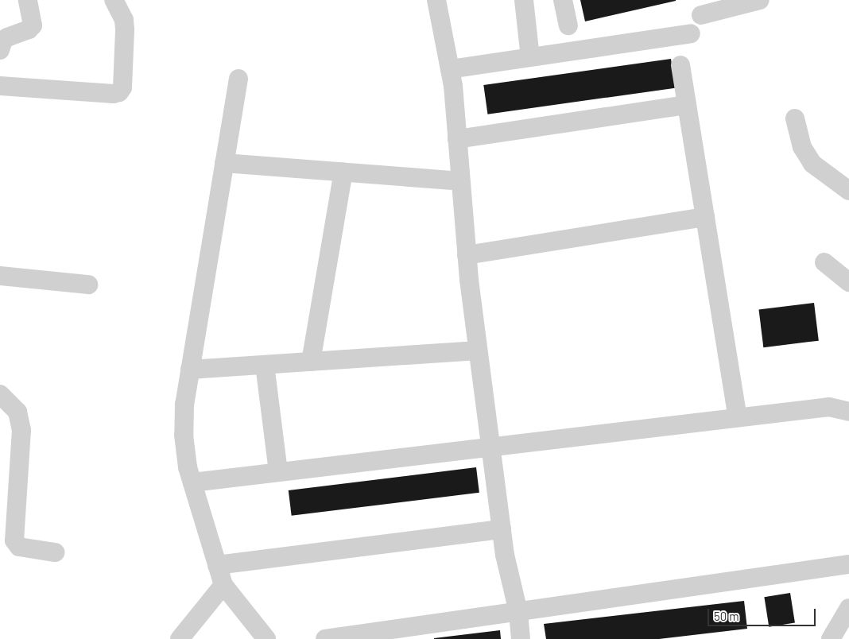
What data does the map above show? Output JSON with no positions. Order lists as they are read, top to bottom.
{
  "scale_bar": "50 m"
}
